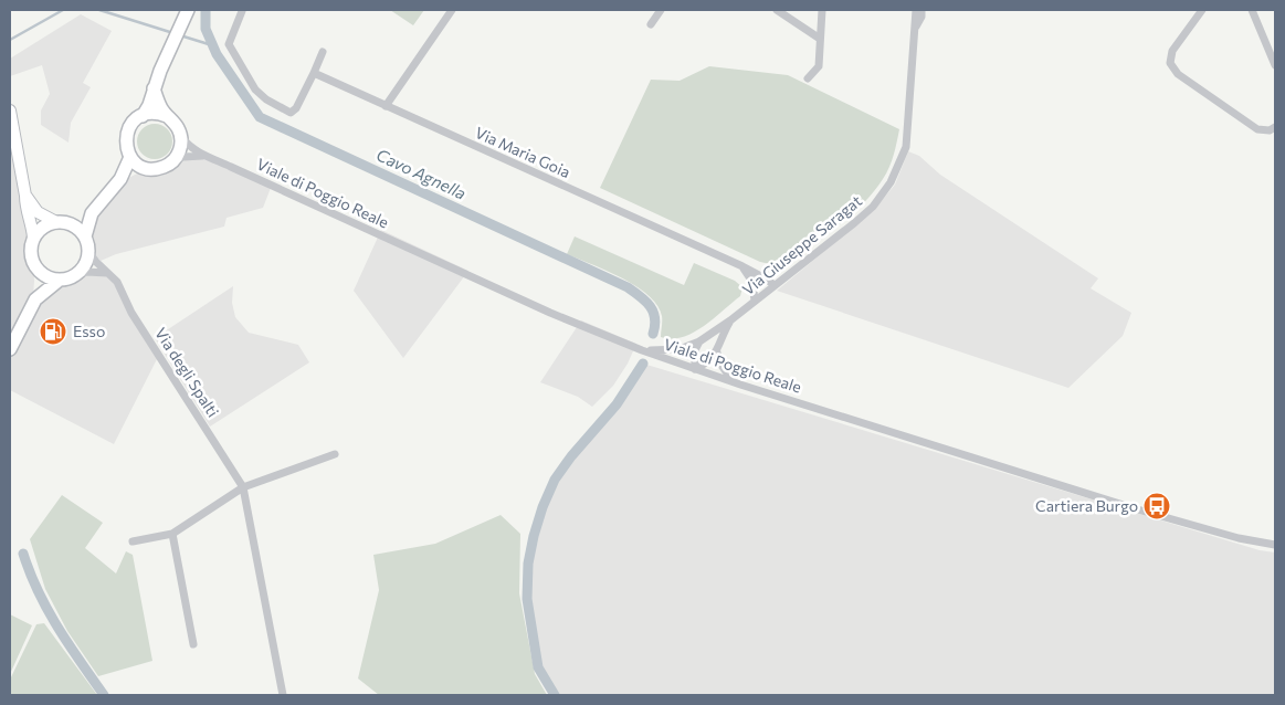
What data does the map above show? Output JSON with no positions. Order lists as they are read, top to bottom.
{
  "streets": {
    "street": [
      "Via Maria Goia",
      "Viale di Poggio Reale",
      "Via Giuseppe Saragat",
      "Via degli Spalti"
    ]
  },
  "crossings": [
    ["Via Maria Goia", "Via Giuseppe Saragat"],
    ["Viale di Poggio Reale", "Via Giuseppe Saragat"]
  ],
  "water": ["Cavo Agnella"],
  "places": {
    "fuel station": ["Esso"],
    "bus stop": ["Cartiera Burgo"]
  }
}
